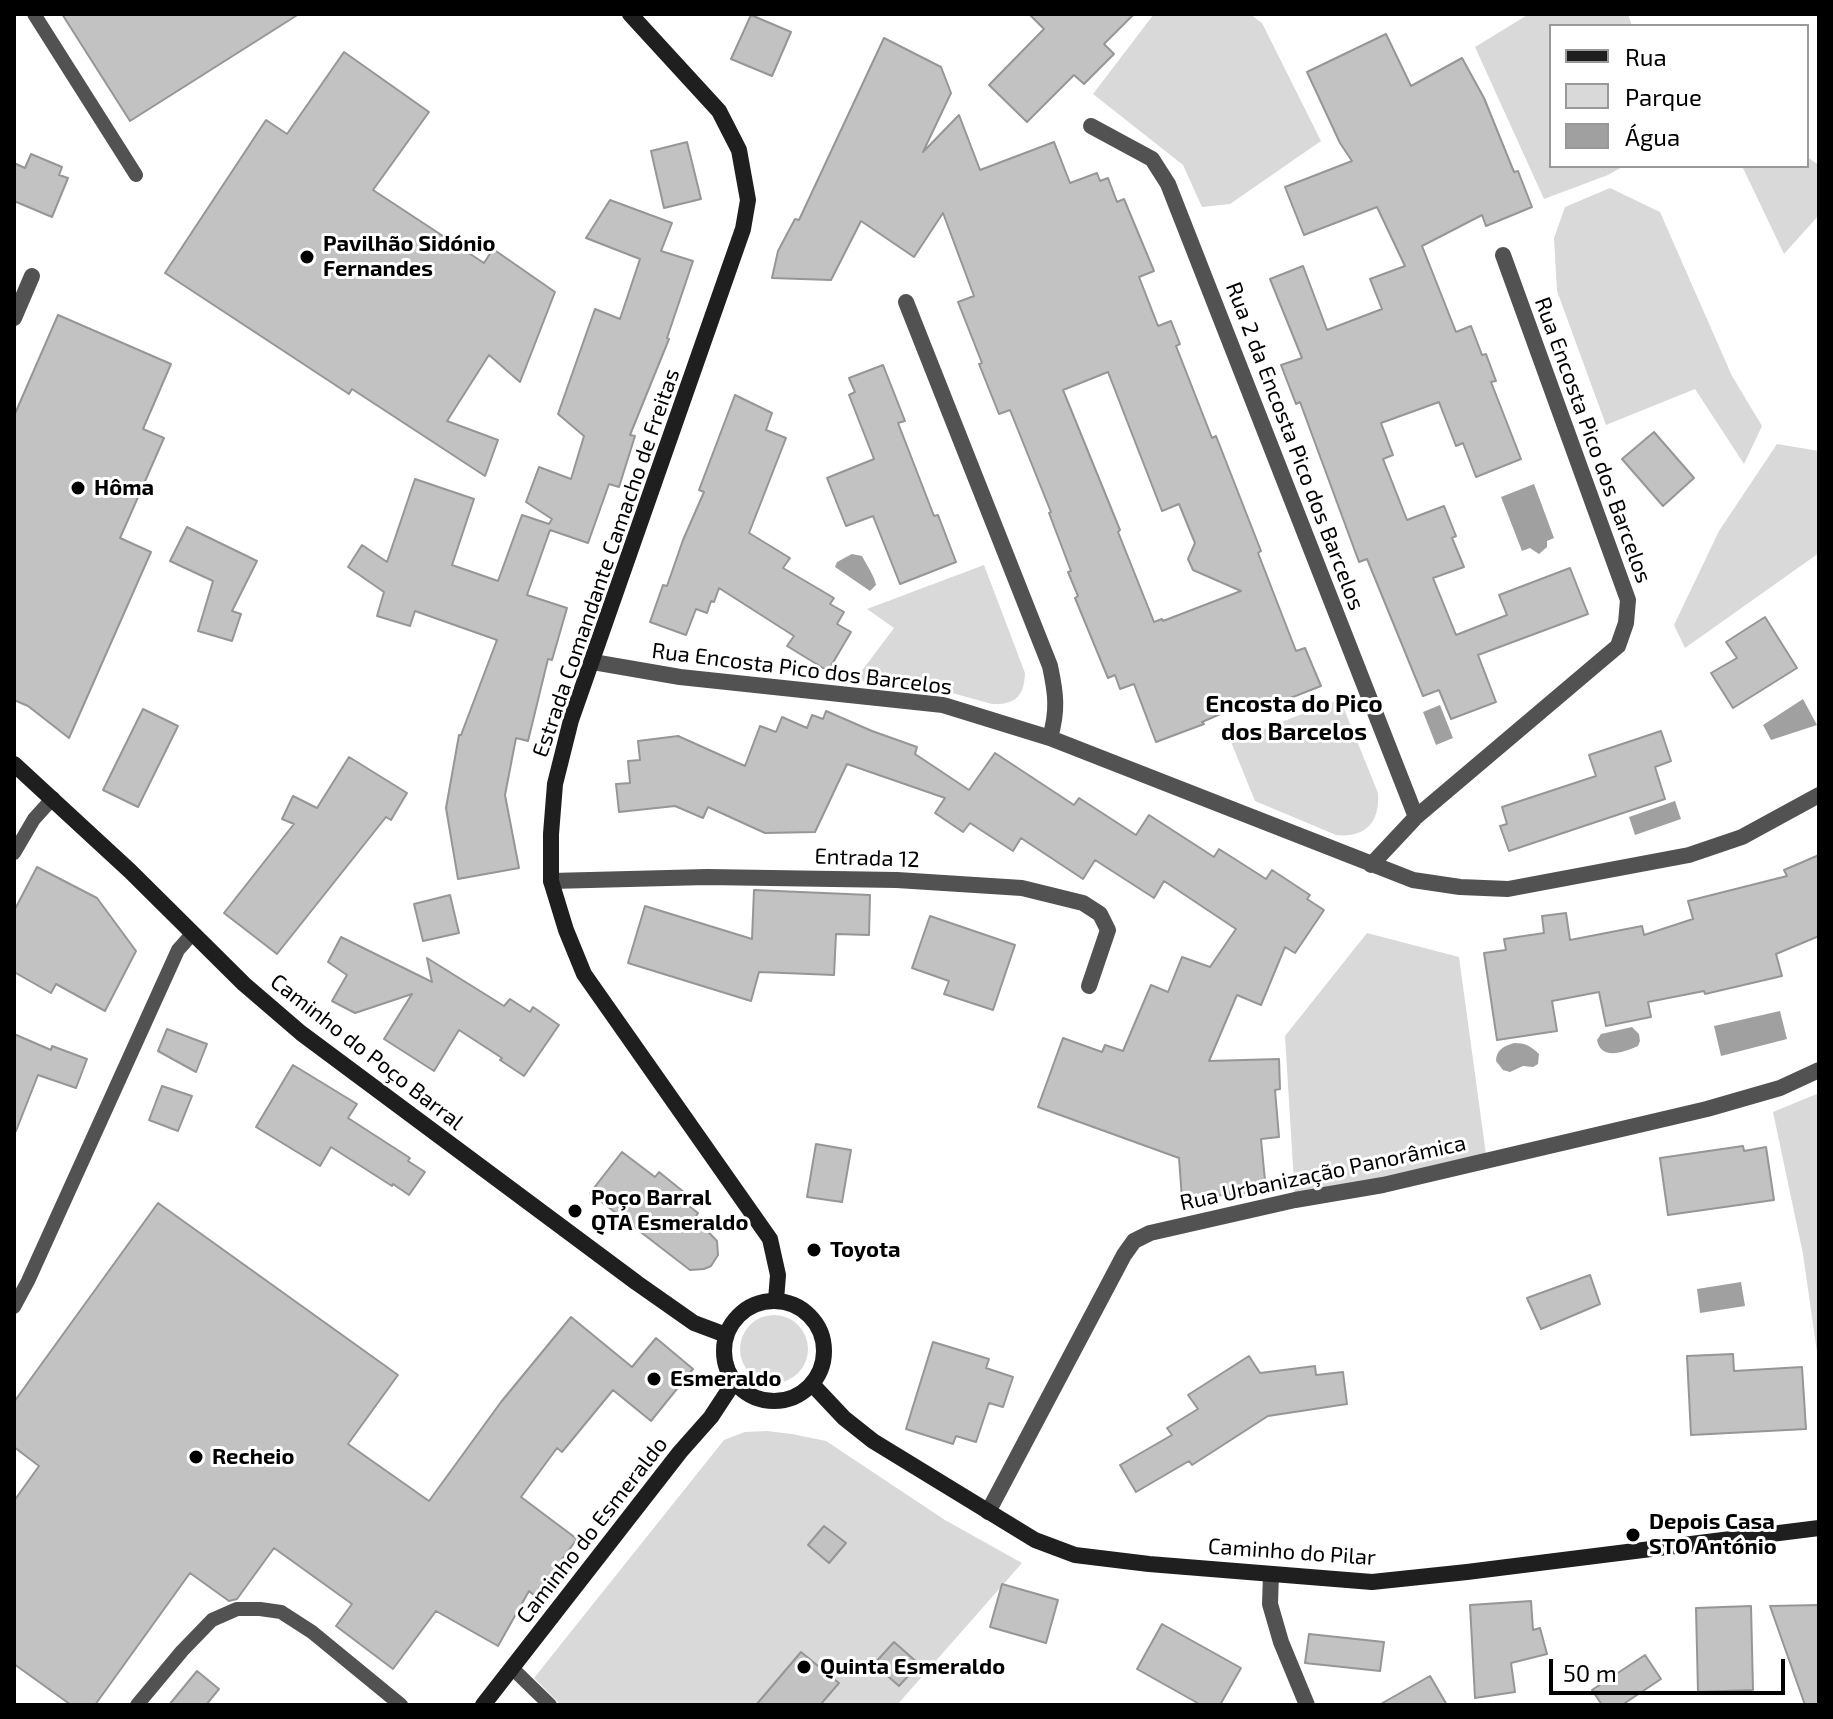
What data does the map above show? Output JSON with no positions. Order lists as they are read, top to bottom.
{
  "streets": {
    "main road": [
      "Estrada Comandante Camacho de Freitas",
      "Caminho do Poço Barral",
      "Caminho do Esmeraldo",
      "Caminho do Pilar"
    ],
    "street": [
      "Rua Encosta Pico dos Barcelos",
      "Rua 2 da Encosta Pico dos Barcelos",
      "Entrada 12",
      "Rua Urbanização Panorâmica"
    ]
  },
  "crossings": [
    ["Rua Encosta Pico dos Barcelos", "Rua 2 da Encosta Pico dos Barcelos"],
    ["Rua Encosta Pico dos Barcelos", "Estrada Comandante Camacho de Freitas"],
    ["Estrada Comandante Camacho de Freitas", "Entrada 12"],
    ["Estrada Comandante Camacho de Freitas", "Caminho do Poço Barral"],
    ["Estrada Comandante Camacho de Freitas", "Caminho do Esmeraldo"],
    ["Estrada Comandante Camacho de Freitas", "Caminho do Pilar"],
    ["Caminho do Poço Barral", "Caminho do Esmeraldo"],
    ["Caminho do Poço Barral", "Caminho do Pilar"],
    ["Rua Urbanização Panorâmica", "Caminho do Pilar"],
    ["Caminho do Esmeraldo", "Caminho do Pilar"]
  ],
  "districts": ["Encosta do Pico dos Barcelos"],
  "places": [
    "Pavilhão Sidónio Fernandes",
    "Hôma",
    "Poço Barral QTA Esmeraldo",
    "Toyota",
    "Esmeraldo",
    "Recheio",
    "Depois Casa STO António",
    "Quinta Esmeraldo"
  ],
  "legend": ["Rua", "Parque", "Água"],
  "scale_bar": "50 m"
}
